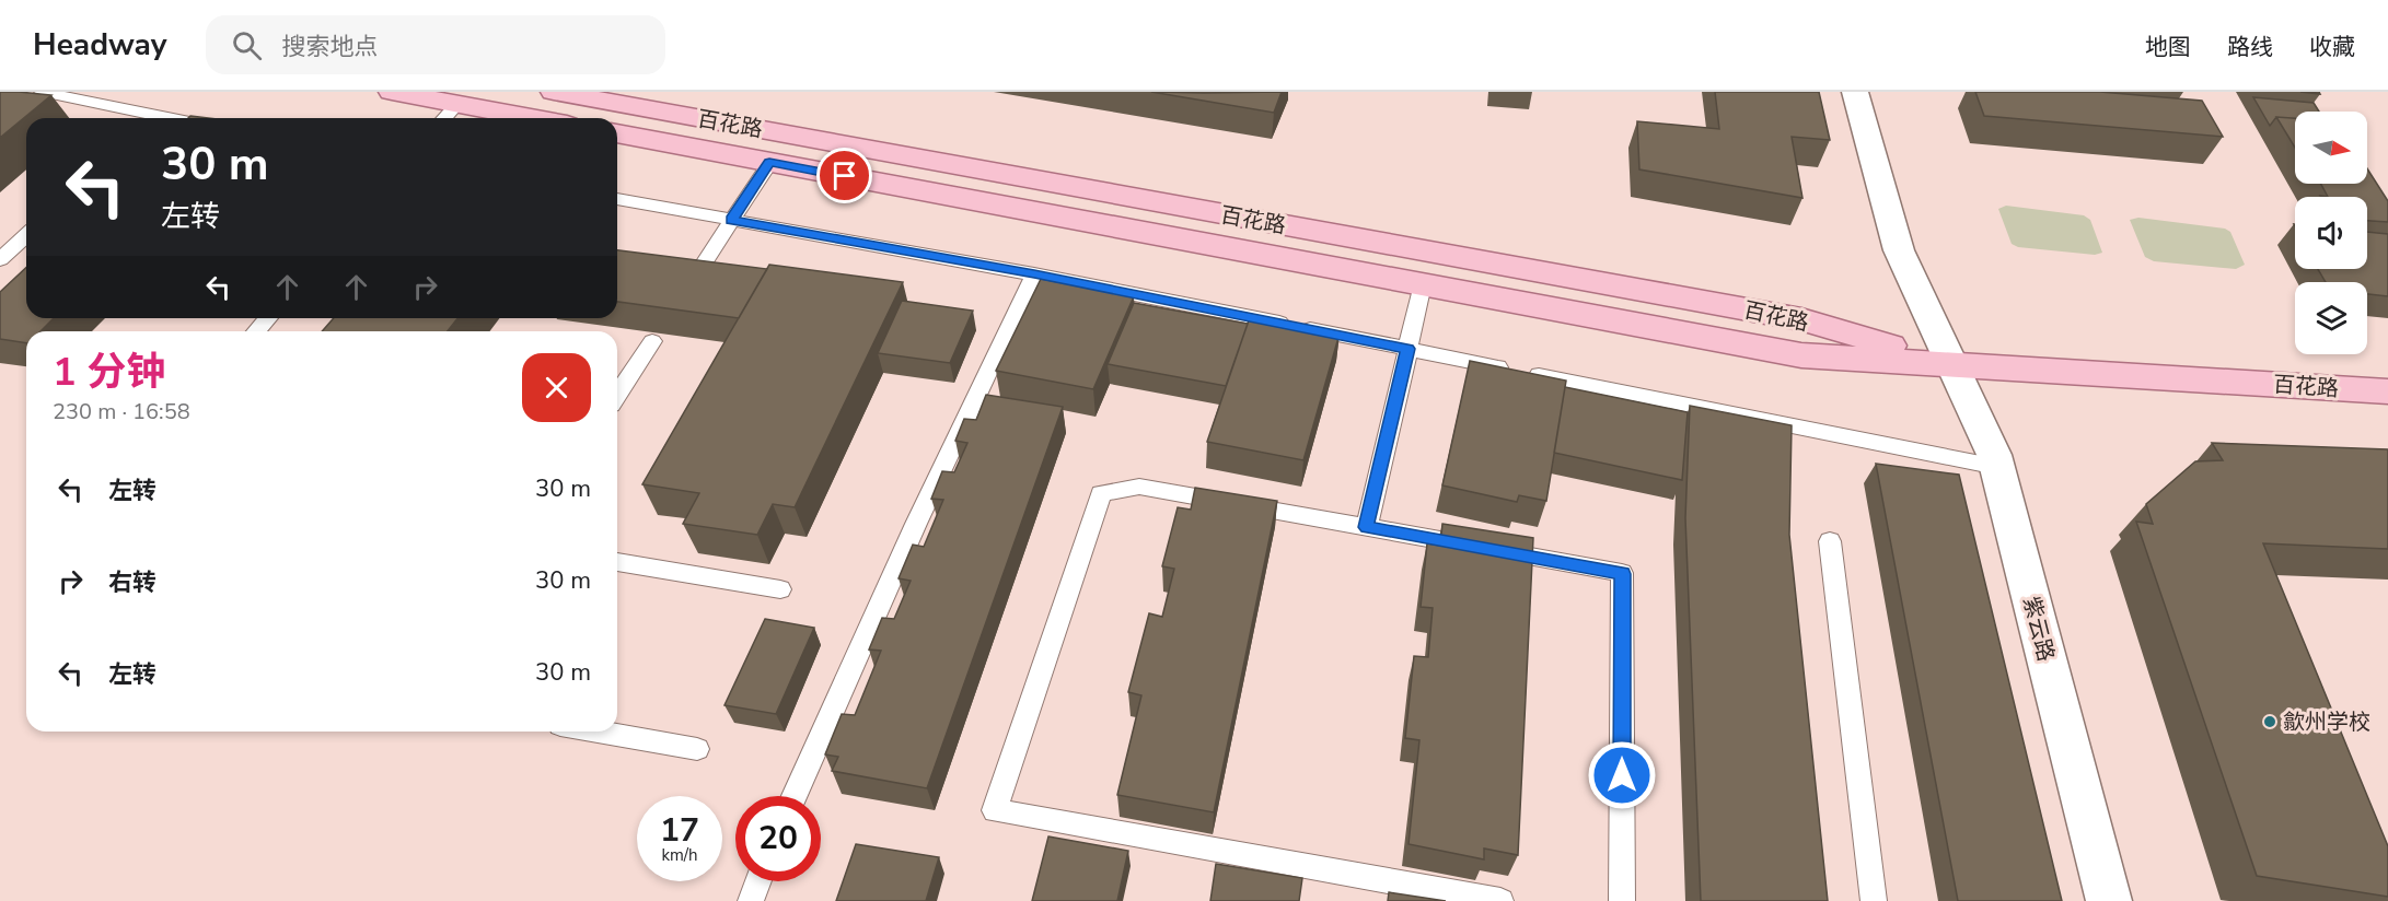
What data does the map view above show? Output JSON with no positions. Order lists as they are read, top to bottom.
{
  "streets": {
    "main road": ["百花路"],
    "street": ["紫云路"]
  },
  "crossings": [
    ["百花路", "紫云路"]
  ],
  "places": ["歙州学校"],
  "north": "right",
  "page": {
    "header": "Headway",
    "search": "搜索地点",
    "nav": ["地图", "路线", "收藏"],
    "turn": ["30 m", "左转"],
    "heading": ["1 分钟", "230 m · 16:58"],
    "list": [
      {
        "name": "左转",
        "value": "30 m"
      },
      {
        "name": "右转",
        "value": "30 m"
      },
      {
        "name": "左转",
        "value": "30 m"
      }
    ],
    "speed": "17 km/h",
    "limit": "20"
  }
}
